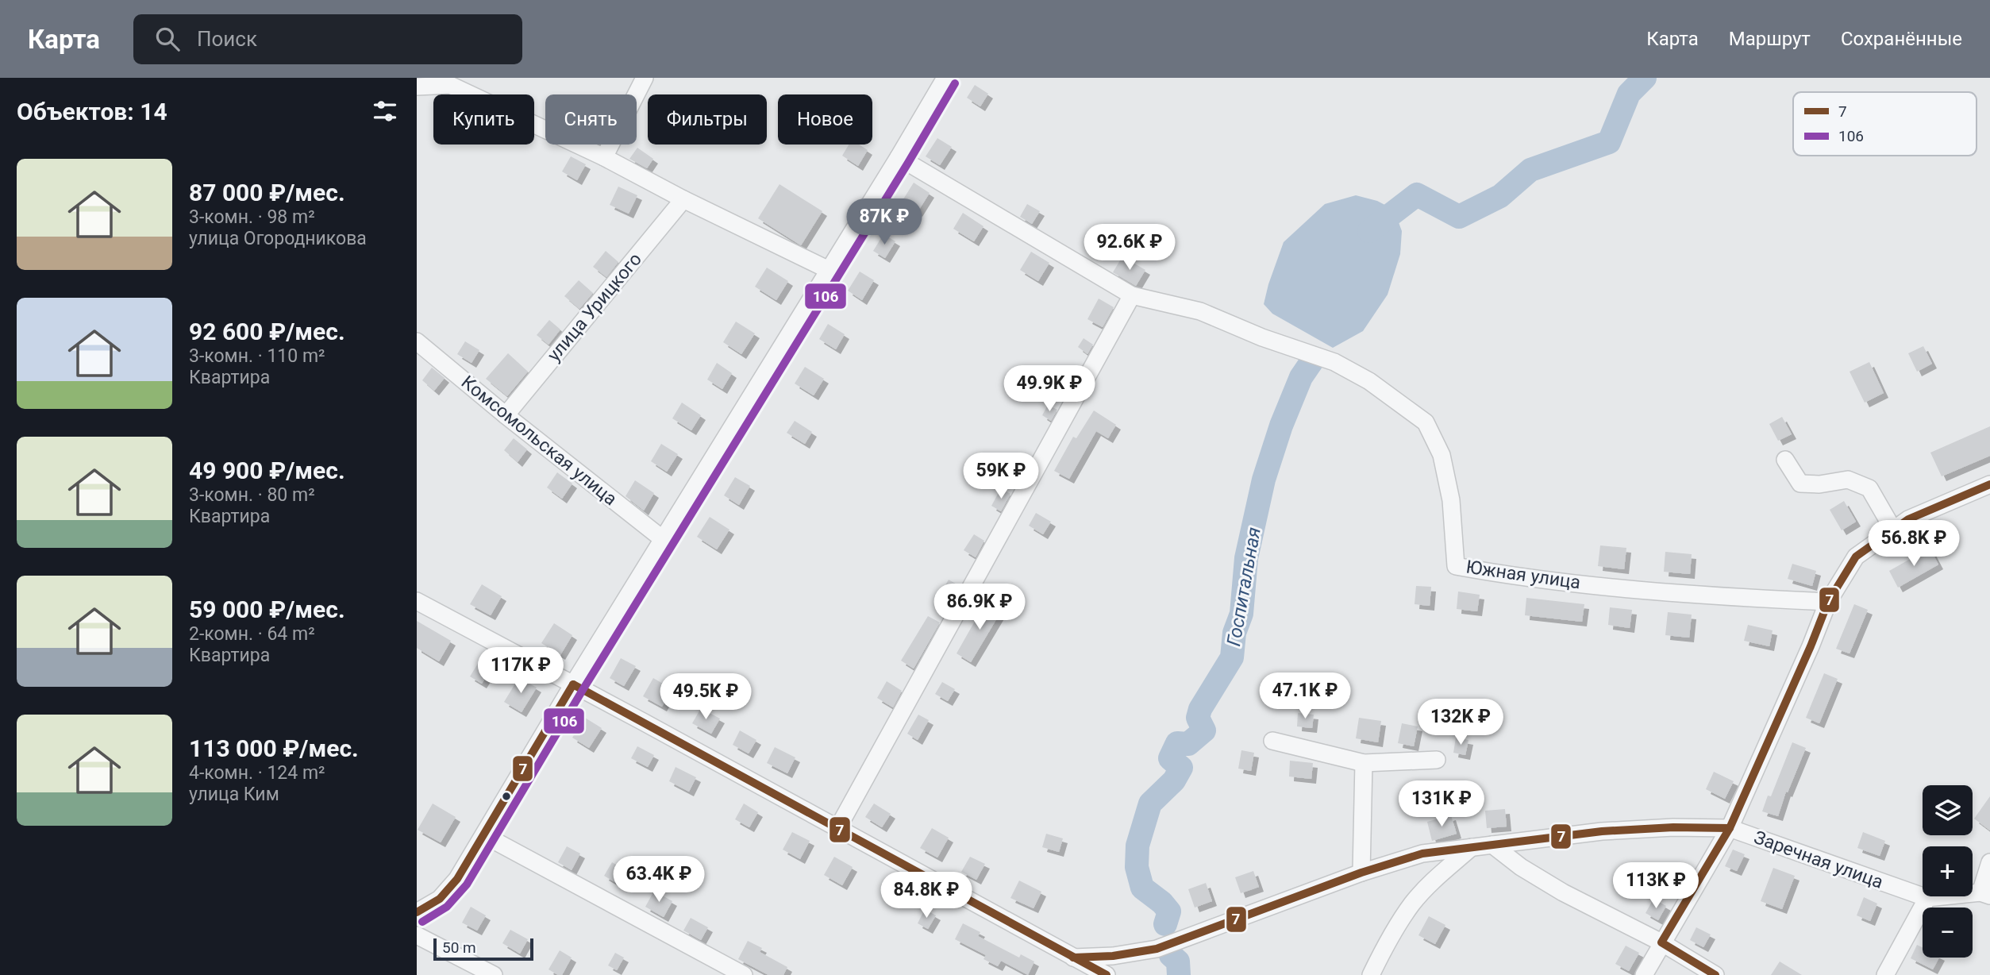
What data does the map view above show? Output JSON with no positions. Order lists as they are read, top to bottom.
{
  "streets": {
    "street": [
      "улица Урицкого",
      "Комсомольская улица",
      "Южная улица",
      "Заречная улица"
    ]
  },
  "crossings": [
    ["улица Урицкого", "Комсомольская улица"]
  ],
  "water": ["Госпитальная"],
  "lines": ["transit line 106", "transit line 7"],
  "legend": ["7", "106"],
  "scale_bar": "50 m",
  "page": {
    "header": "Карта",
    "search": "Поиск",
    "nav": ["Карта", "Маршрут", "Сохранённые"],
    "heading": "Объектов: 14",
    "chip": [
      "Купить",
      "Снять",
      "Фильтры",
      "Новое"
    ],
    "list": [
      {
        "name": "87 000 ₽/мес.",
        "note": "3-комн. · 98 m² · улица Огородникова"
      },
      {
        "name": "92 600 ₽/мес.",
        "note": "3-комн. · 110 m² · Квартира"
      },
      {
        "name": "49 900 ₽/мес.",
        "note": "3-комн. · 80 m² · Квартира"
      },
      {
        "name": "59 000 ₽/мес.",
        "note": "2-комн. · 64 m² · Квартира"
      },
      {
        "name": "113 000 ₽/мес.",
        "note": "4-комн. · 124 m² · улица Ким"
      }
    ],
    "price": [
      "87K ₽",
      "92.6K ₽",
      "49.9K ₽",
      "59K ₽",
      "56.8K ₽",
      "86.9K ₽",
      "117K ₽",
      "47.1K ₽",
      "49.5K ₽",
      "132K ₽",
      "131K ₽",
      "63.4K ₽",
      "113K ₽",
      "84.8K ₽"
    ],
    "map_buttons": ["+", "−"],
    "scale": "50 m"
  }
}
